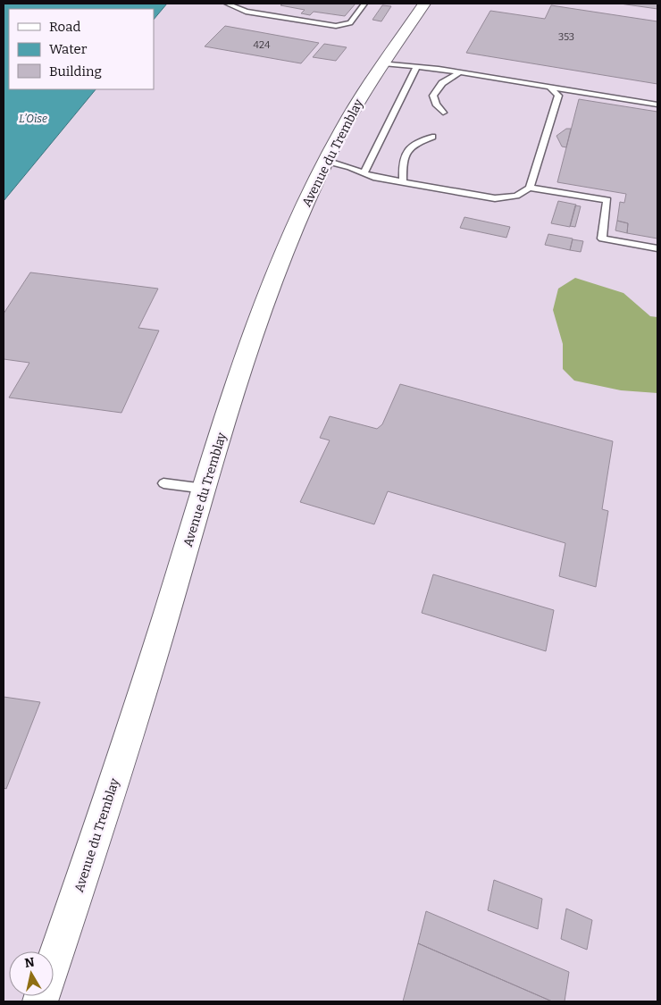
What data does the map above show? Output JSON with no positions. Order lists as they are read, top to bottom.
{
  "streets": {
    "main road": ["Avenue du Tremblay"]
  },
  "water": ["L’Oise"],
  "house_numbers": ["353", "424"],
  "legend": ["Road", "Water", "Building"],
  "north": "top"
}
